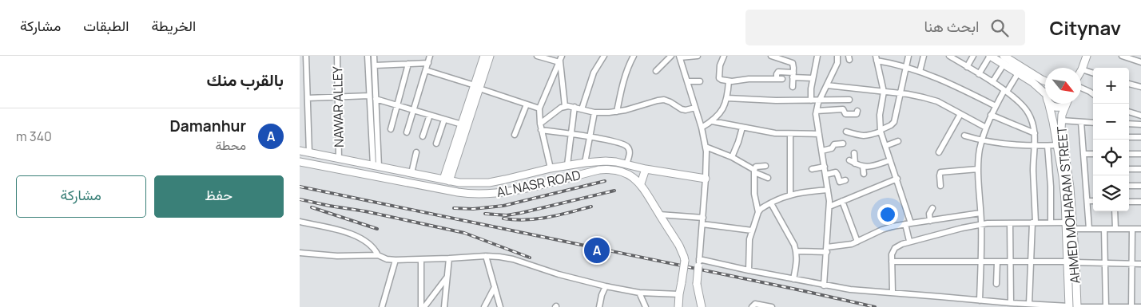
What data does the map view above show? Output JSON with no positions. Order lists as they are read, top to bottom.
{
  "streets": {
    "main road": ["AL NASR ROAD", "AHMED MOHARAM STREET"],
    "street": ["NAWAR ALLEY"]
  },
  "crossings": [
    ["NAWAR ALLEY", "AL NASR ROAD"]
  ],
  "north": "bottom right",
  "page": {
    "header": "Citynav",
    "search": "ابحث هنا",
    "nav": ["الخريطة", "الطبقات", "مشاركة"],
    "heading": "بالقرب منك",
    "map_buttons": ["+", "−"],
    "list": [
      {
        "mark": "A",
        "name": "Damanhur",
        "note": "محطة",
        "value": "340 m"
      }
    ],
    "buttons": ["حفظ", "مشاركة"],
    "pins": "A"
  }
}
